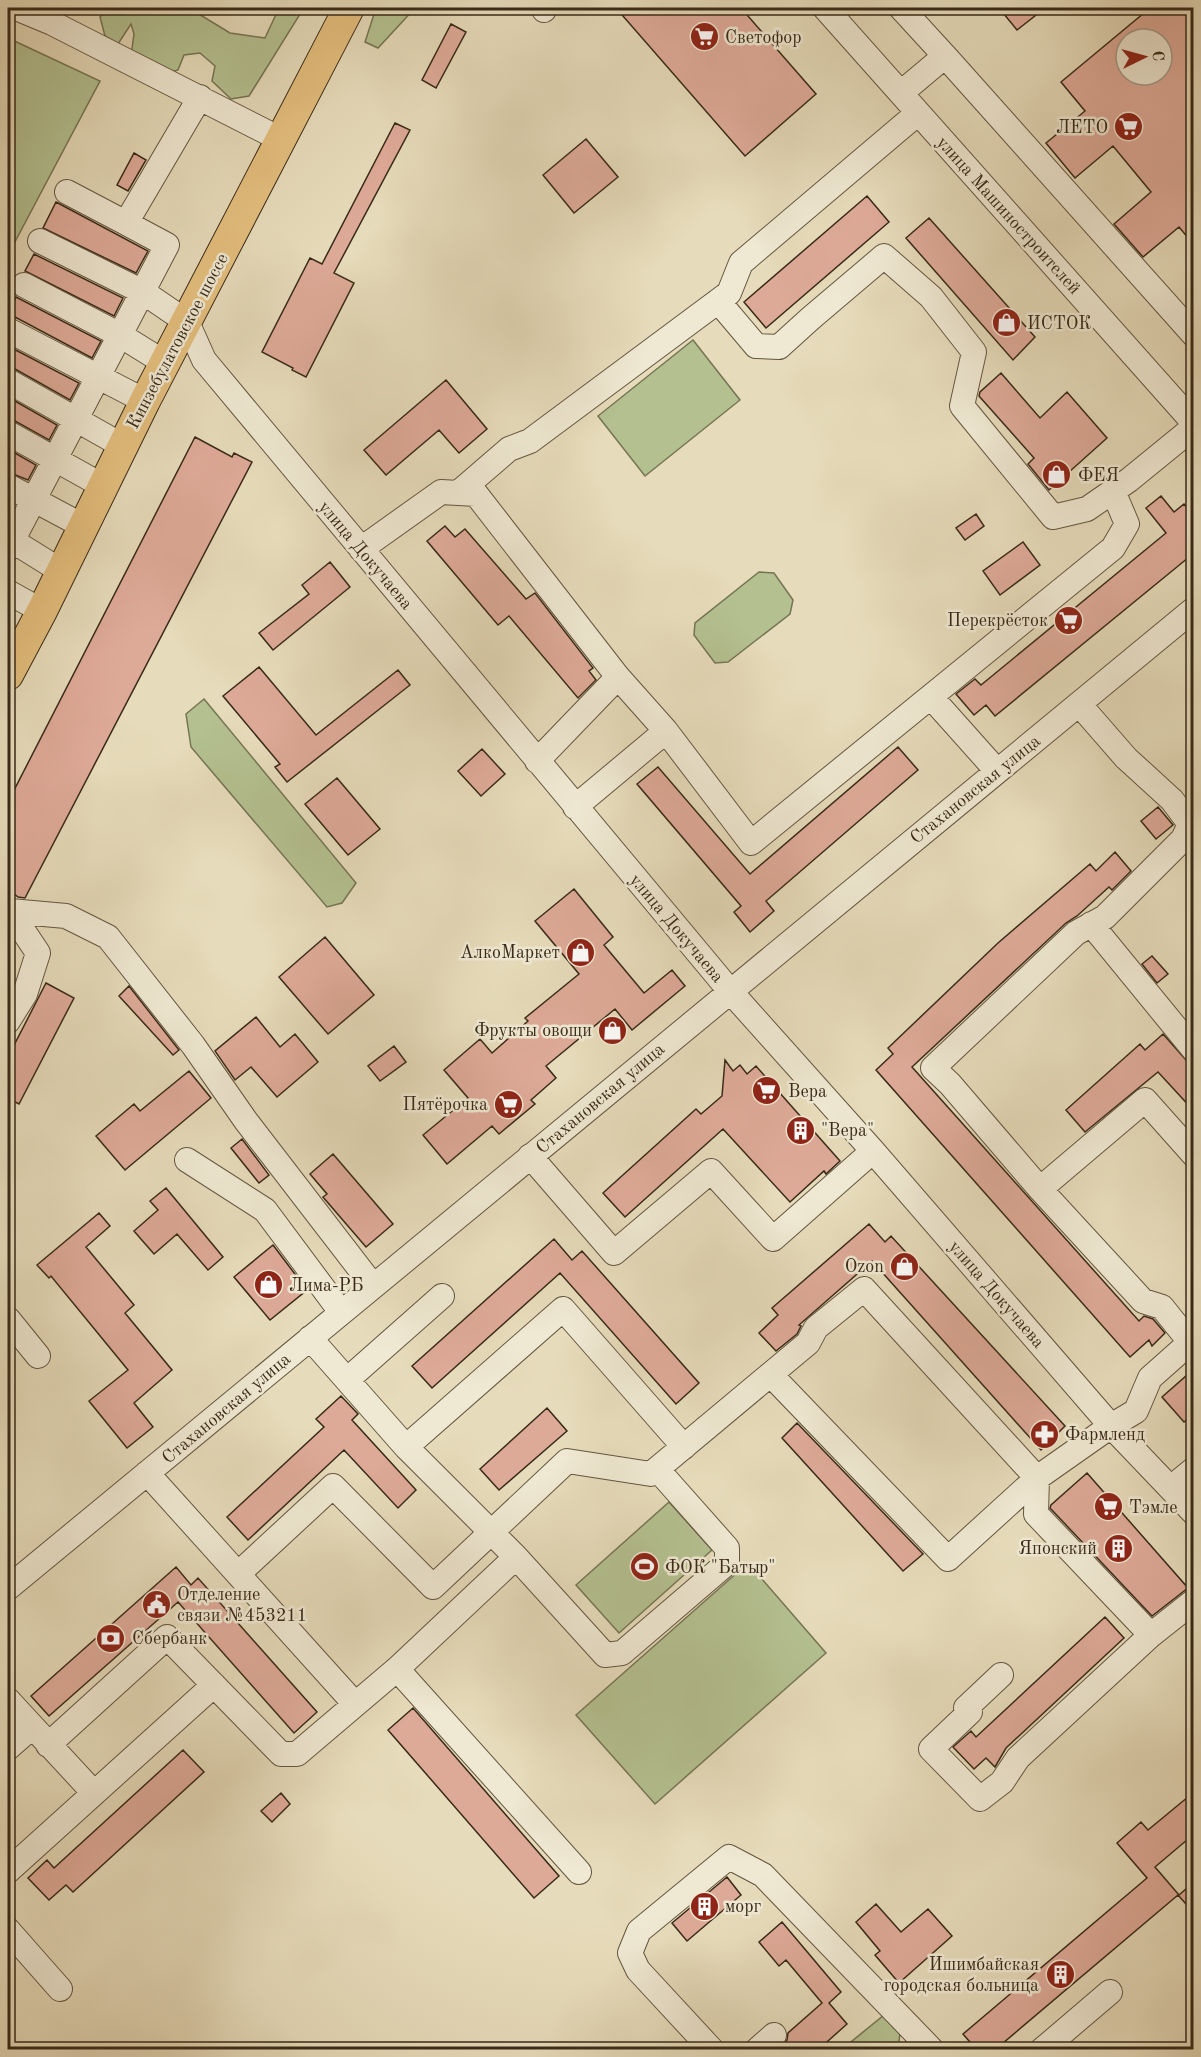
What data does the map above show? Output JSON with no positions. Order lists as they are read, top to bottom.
{
  "streets": {
    "main road": ["Кинзебулатовское шоссе"],
    "street": ["улица Машиностроителей", "улица Докучаева", "Стахановская улица"]
  },
  "crossings": [
    ["Кинзебулатовское шоссе", "улица Докучаева"],
    ["улица Докучаева", "Стахановская улица"]
  ],
  "places": {
    "supermarket": [
      "Светофор",
      "ЛЕТО",
      "Перекрёсток",
      "Вера",
      "Пятёрочка",
      "Тэмле"
    ],
    "shop": [
      "ИСТОК",
      "ФЕЯ",
      "АлкоМаркет",
      "Фрукты овощи",
      "Ozon",
      "Лима-РБ"
    ],
    "building": [
      "\"Вера\"",
      "Японский",
      "морг",
      "Ишимбайская городская больница"
    ],
    "pharmacy": ["Фармленд"],
    "sports": ["ФОК \"Батыр\""],
    "public building": ["Отделение связи №453211"],
    "bank": ["Сбербанк"]
  },
  "north": "right"
}
